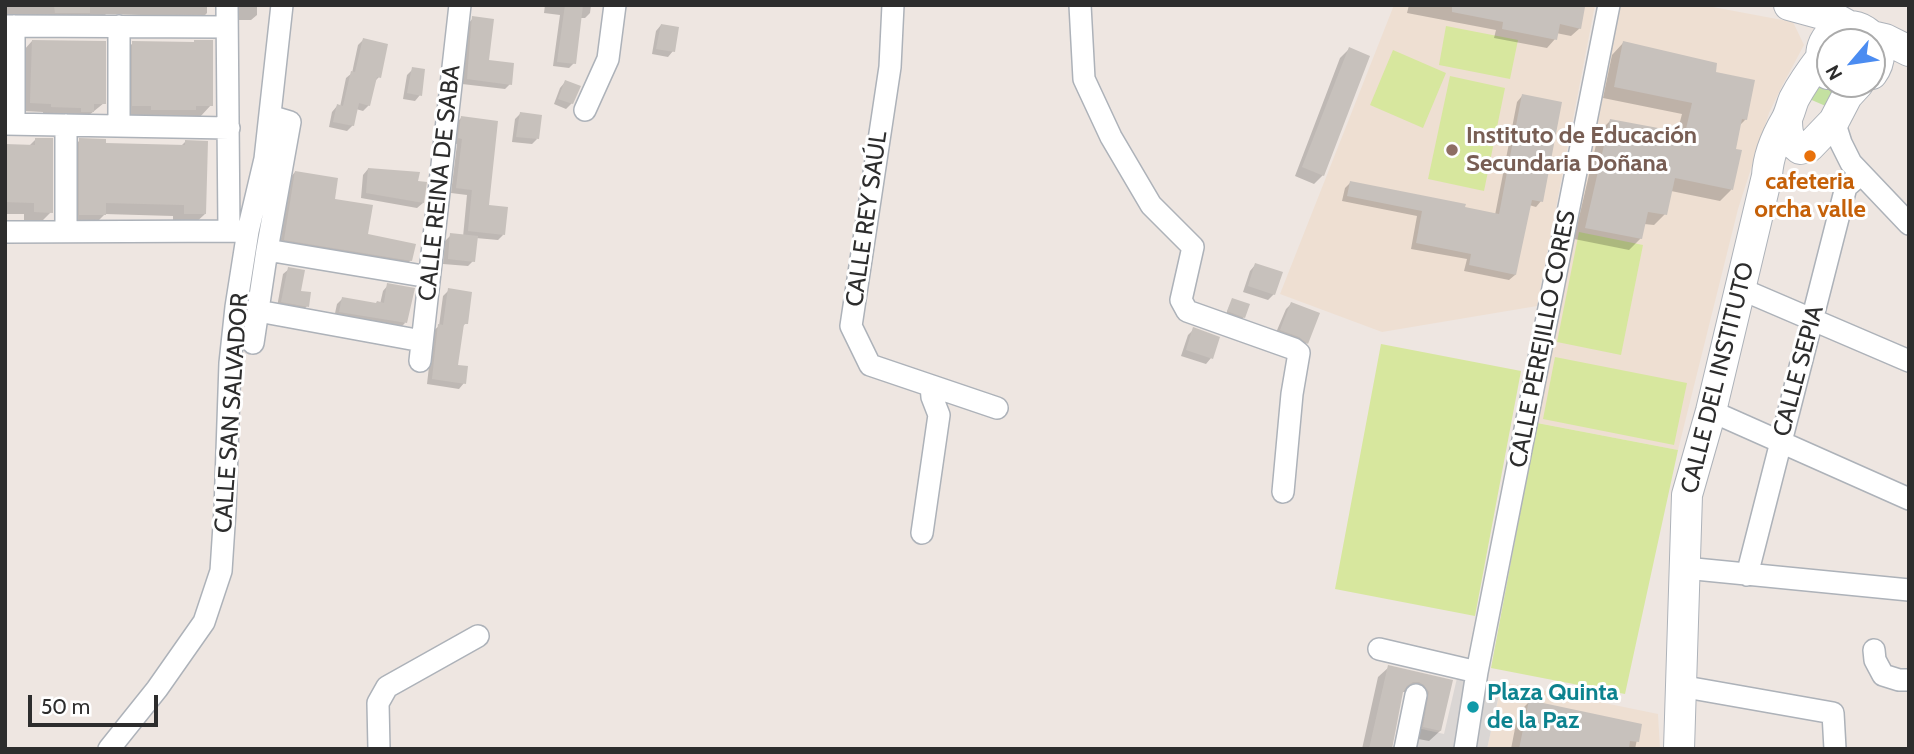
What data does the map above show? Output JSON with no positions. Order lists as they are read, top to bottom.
{
  "streets": {
    "street": [
      "CALLE REINA DE SABA",
      "CALLE REY SAÚL",
      "CALLE PEREJILLO CORES",
      "CALLE SEPIA",
      "CALLE DEL INSTITUTO",
      "CALLE SAN SALVADOR"
    ]
  },
  "places": ["Instituto de Educación Secundaria Doñana", "cafeteria orcha valle", "Plaza Quinta de la Paz"],
  "scale_bar": "50 m",
  "north": "bottom left"
}
